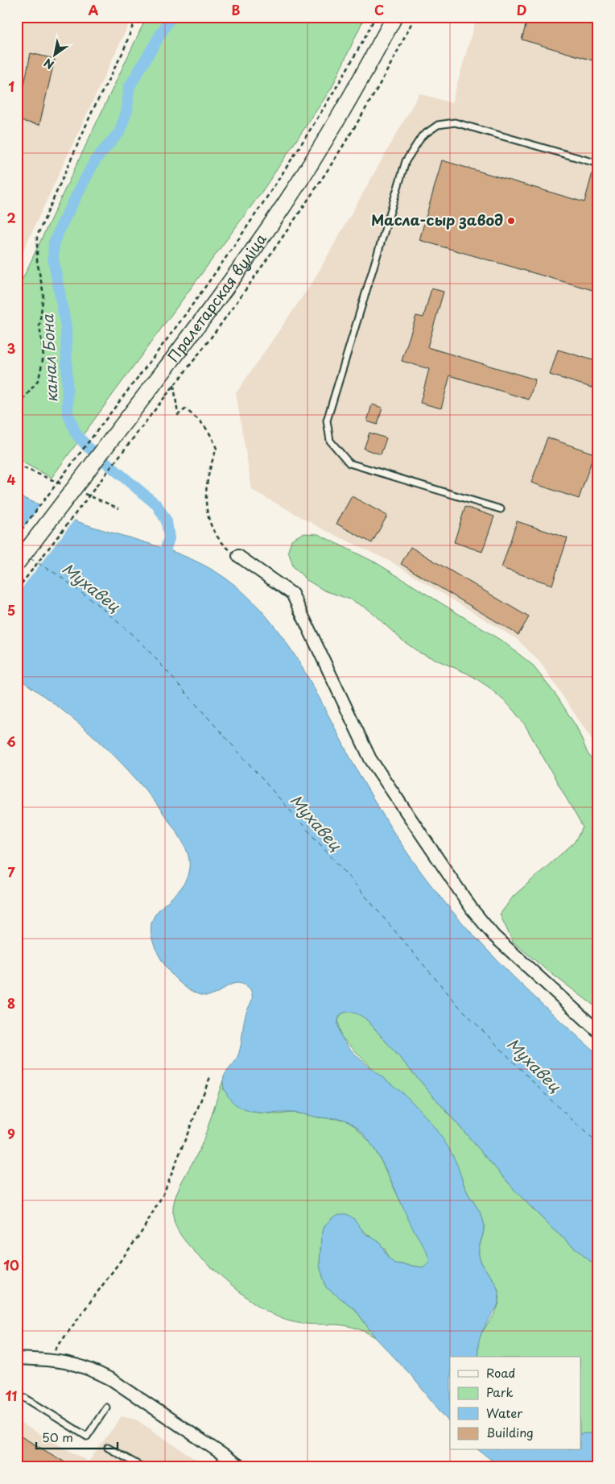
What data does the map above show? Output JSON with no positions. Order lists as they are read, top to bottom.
{
  "streets": {
    "main road": ["Пралетарская вуліца"]
  },
  "water": ["канал Бона", "Мухавец"],
  "places": ["Масла-сыр завод"],
  "legend": [
    "Road",
    "Park",
    "Water",
    "Building"
  ],
  "scale_bar": "50 m",
  "north": "bottom left",
  "grid": {
    "columns": [
      "A",
      "B",
      "C",
      "D"
    ],
    "rows": [
      "1",
      "2",
      "3",
      "4",
      "5",
      "6",
      "7",
      "8",
      "9",
      "10",
      "11"
    ]
  }
}
